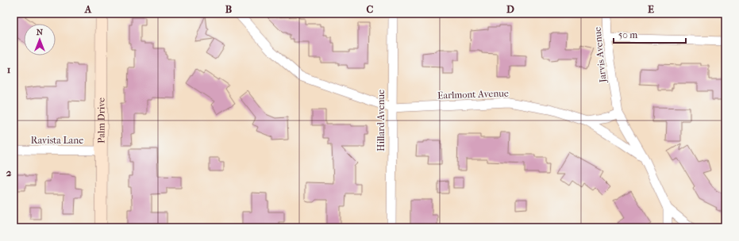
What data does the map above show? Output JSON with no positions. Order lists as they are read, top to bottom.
{
  "streets": {
    "street": [
      "Jarvis Avenue",
      "Earlmont Avenue",
      "Palm Drive",
      "Hillard Avenue",
      "Ravista Lane"
    ]
  },
  "crossings": [
    ["Jarvis Avenue", "Earlmont Avenue"],
    ["Earlmont Avenue", "Hillard Avenue"],
    ["Palm Drive", "Ravista Lane"]
  ],
  "scale_bar": "50 m",
  "north": "top",
  "grid": {
    "columns": [
      "A",
      "B",
      "C",
      "D",
      "E"
    ],
    "rows": ["1", "2"]
  }
}
